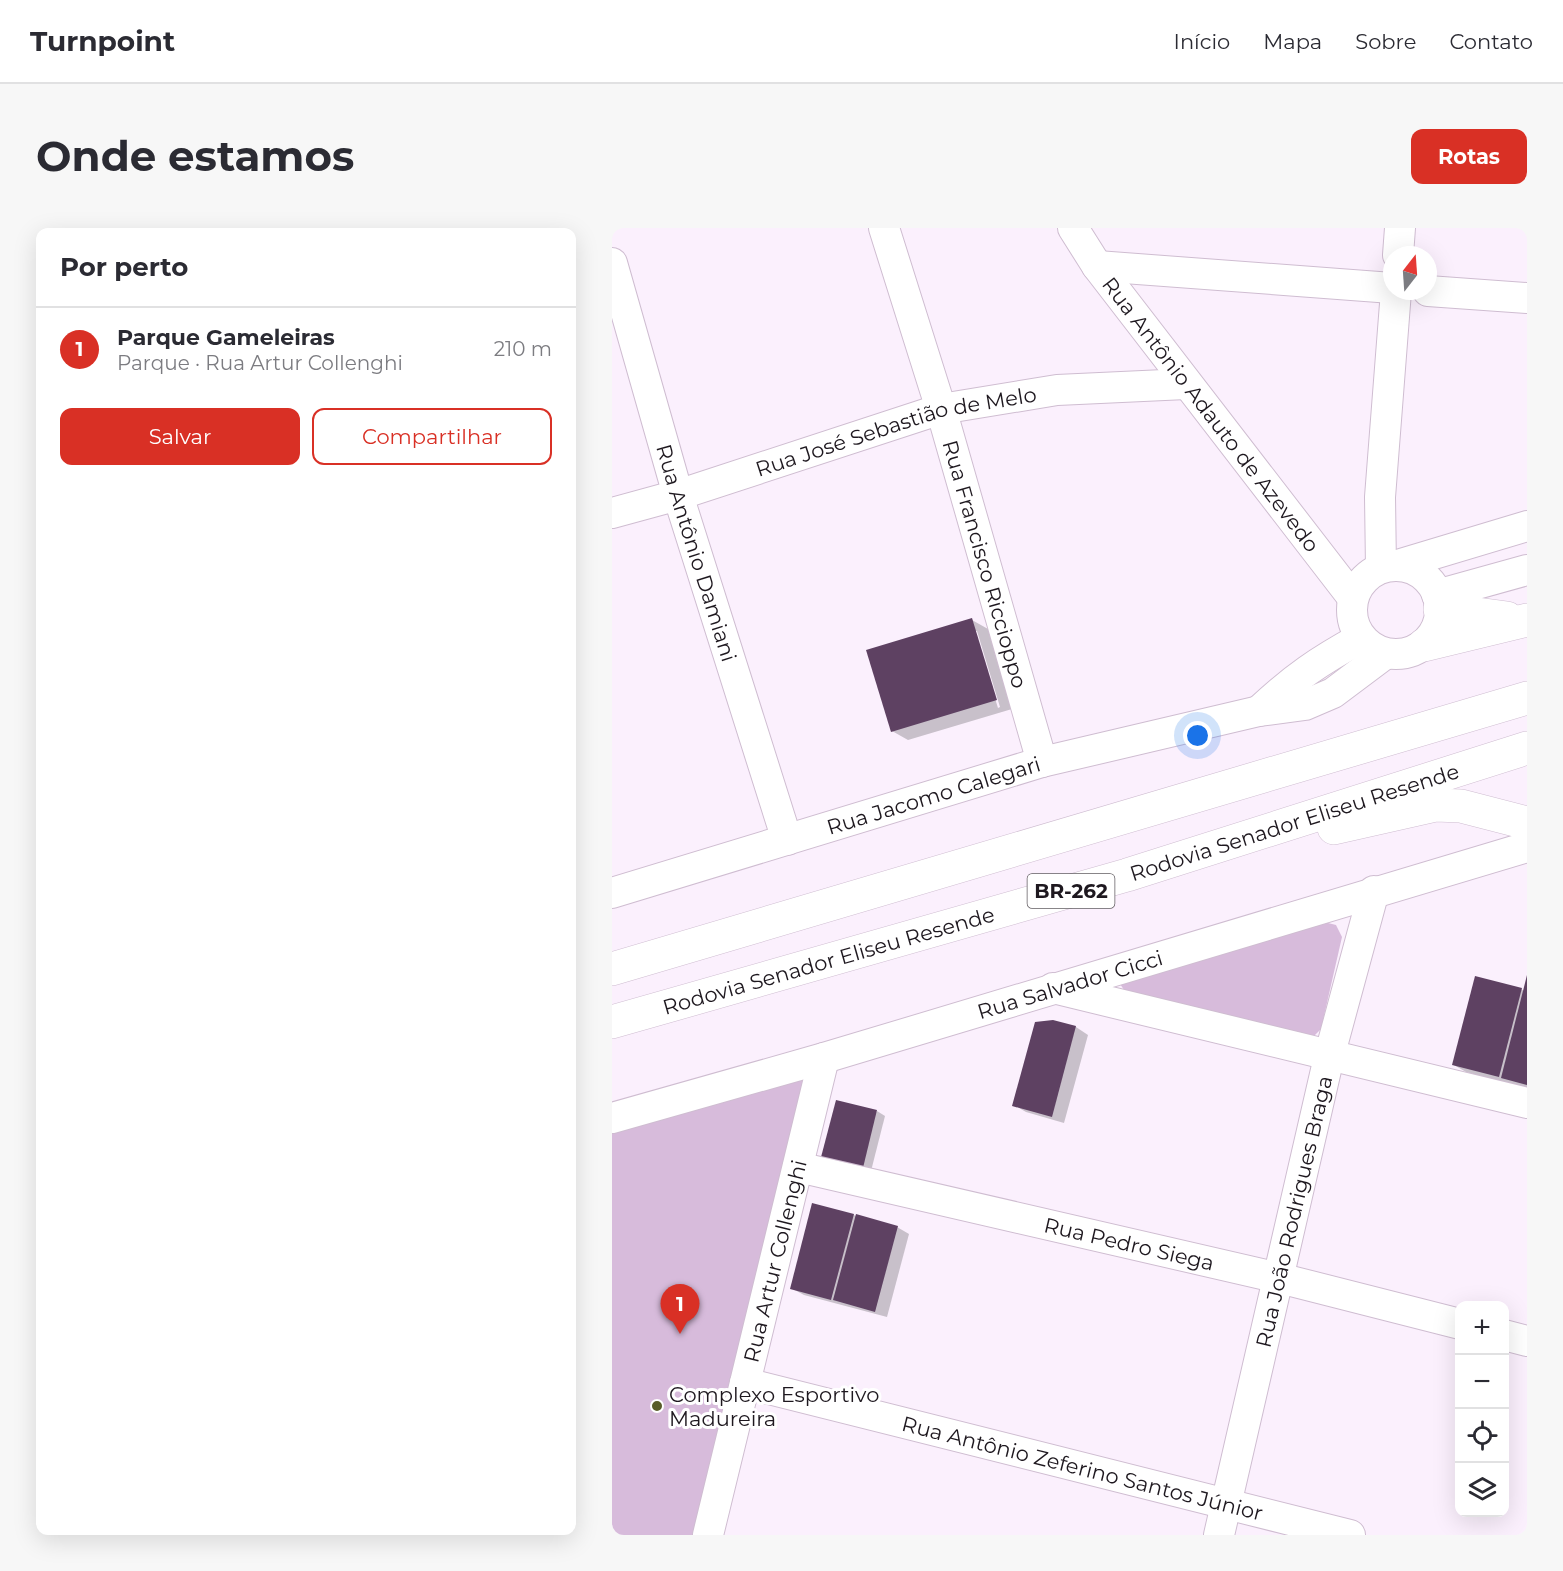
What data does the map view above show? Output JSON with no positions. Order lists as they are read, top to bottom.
{
  "streets": {
    "highway": ["Rodovia Senador Eliseu Resende", "BR-262"],
    "street": [
      "Rua Antônio Adauto de Azevedo",
      "Rua José Sebastião de Melo",
      "Rua Antônio Damiani",
      "Rua Francisco Riccioppo",
      "Rua Jacomo Calegari",
      "Rua Salvador Cicci",
      "Rua João Rodrigues Braga",
      "Rua Pedro Siega",
      "Rua Artur Collenghi",
      "Rua Antônio Zeferino Santos Júnior"
    ]
  },
  "crossings": [
    ["Rua Antônio Adauto de Azevedo", "Rua José Sebastião de Melo"],
    ["Rua Antônio Adauto de Azevedo", "Rua Jacomo Calegari"],
    ["Rua José Sebastião de Melo", "Rua Antônio Damiani"],
    ["Rua José Sebastião de Melo", "Rua Francisco Riccioppo"],
    ["Rua Antônio Damiani", "Rua Jacomo Calegari"],
    ["Rua Francisco Riccioppo", "Rua Jacomo Calegari"],
    ["Rua Salvador Cicci", "Rua João Rodrigues Braga"],
    ["Rua Salvador Cicci", "Rua Artur Collenghi"],
    ["Rua João Rodrigues Braga", "Rua Pedro Siega"],
    ["Rua João Rodrigues Braga", "Rua Antônio Zeferino Santos Júnior"],
    ["Rua Pedro Siega", "Rua Artur Collenghi"],
    ["Rua Artur Collenghi", "Rua Antônio Zeferino Santos Júnior"]
  ],
  "places": ["Complexo Esportivo Madureira"],
  "north": "top",
  "page": {
    "header": "Turnpoint",
    "nav": [
      "Início",
      "Mapa",
      "Sobre",
      "Contato"
    ],
    "buttons": [
      "Rotas",
      ["Salvar", "Compartilhar"]
    ],
    "title": "Onde estamos",
    "heading": "Por perto",
    "list": [
      {
        "mark": "1",
        "name": "Parque Gameleiras",
        "note": "Parque · Rua Artur Collenghi",
        "value": "210 m"
      }
    ],
    "pins": "1",
    "map_buttons": ["+", "−"]
  }
}
